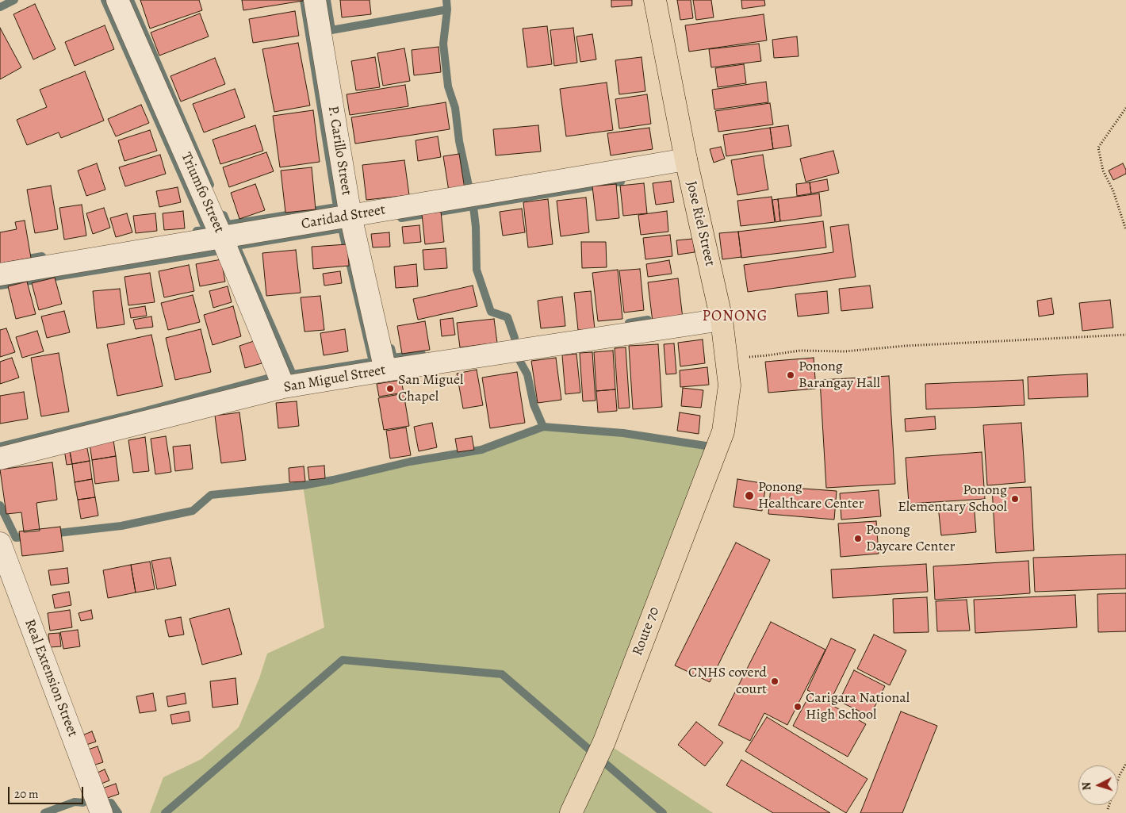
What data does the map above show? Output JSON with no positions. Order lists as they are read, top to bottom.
{
  "streets": {
    "highway": ["Jose Riel Street", "Route 70"],
    "street": [
      "P. Carillo Street",
      "Triumfo Street",
      "Caridad Street",
      "San Miguel Street",
      "Real Extension Street"
    ]
  },
  "crossings": [
    ["P. Carillo Street", "Caridad Street"],
    ["P. Carillo Street", "San Miguel Street"],
    ["Triumfo Street", "Caridad Street"],
    ["Triumfo Street", "San Miguel Street"],
    ["Caridad Street", "Jose Riel Street"],
    ["Jose Riel Street", "San Miguel Street"],
    ["Jose Riel Street", "Route 70"]
  ],
  "districts": ["PONONG"],
  "places": [
    "Ponong Barangay Hall",
    "San Miguel Chapel",
    "Ponong Healthcare Center",
    "Ponong Elementary School",
    "Ponong Daycare Center",
    "CNHS coverd court",
    "Carigara National High School"
  ],
  "scale_bar": "20 m",
  "north": "left"
}
